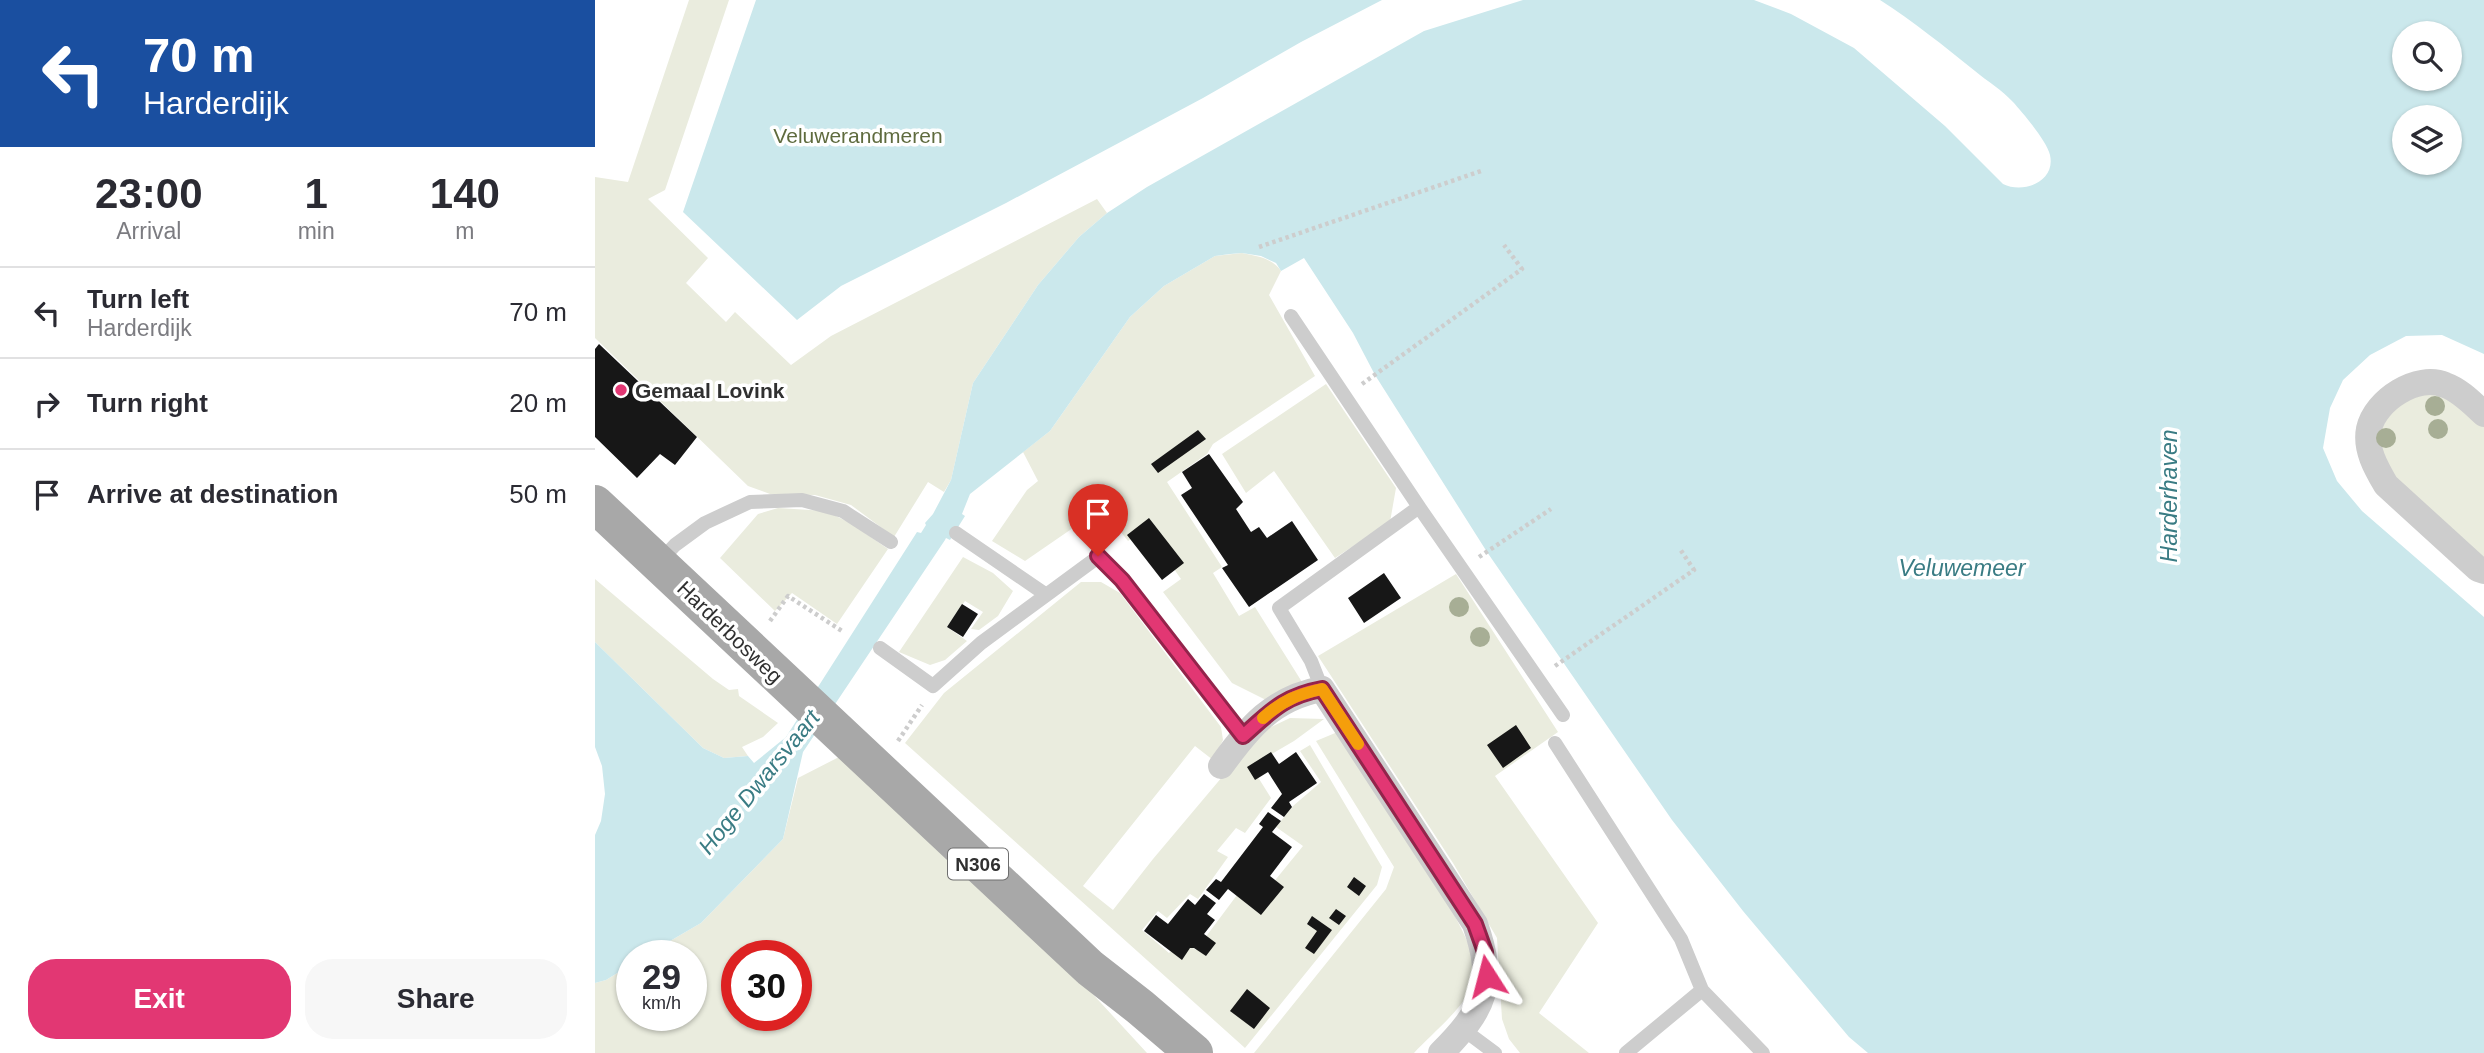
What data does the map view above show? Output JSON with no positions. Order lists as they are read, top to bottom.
{
  "streets": {
    "main road": ["Harderbosweg", "N306"]
  },
  "crossings": [
    ["Harderbosweg", "N306"]
  ],
  "water": ["Harderhaven", "Veluwemeer", "Hoge Dwarsvaart"],
  "parks": ["Veluwerandmeren"],
  "places": ["Gemaal Lovink"],
  "page": {
    "turn": ["70 m", "Harderdijk"],
    "eta": [
      "23:00",
      "Arrival",
      "1",
      "min",
      "140",
      "m"
    ],
    "list": [
      {
        "name": "Turn left",
        "note": "Harderdijk",
        "value": "70 m"
      },
      {
        "name": "Turn right",
        "value": "20 m"
      },
      {
        "name": "Arrive at destination",
        "value": "50 m"
      }
    ],
    "speed": "29 km/h",
    "limit": "30",
    "buttons": ["Exit", "Share"]
  }
}
